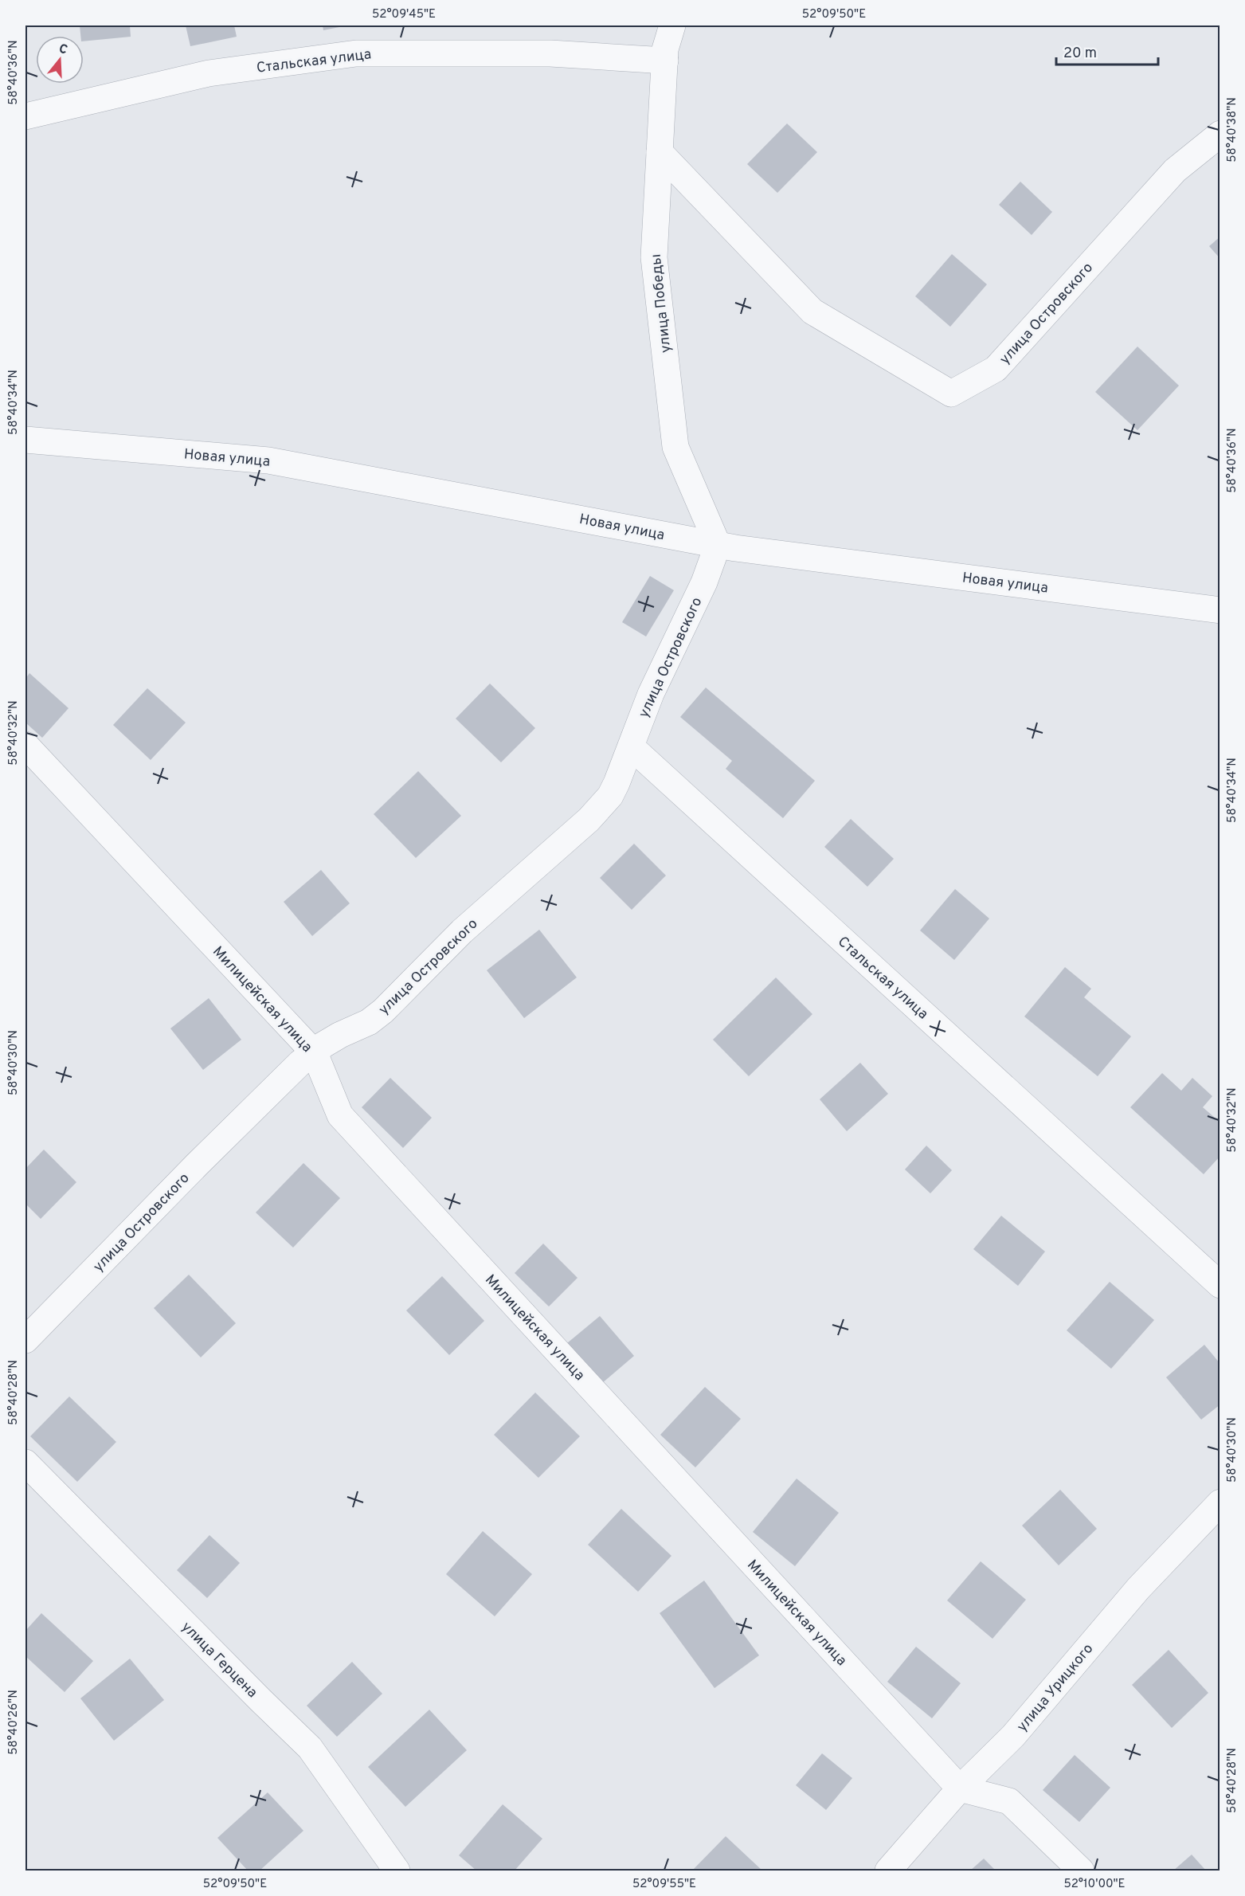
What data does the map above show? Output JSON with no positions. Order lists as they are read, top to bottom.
{
  "streets": {
    "street": [
      "Стальская улица",
      "улица Победы",
      "улица Островского",
      "Новая улица",
      "Милицейская улица",
      "улица Герцена",
      "улица Урицкого"
    ]
  },
  "crossings": [
    ["Стальская улица", "улица Победы"],
    ["Стальская улица", "улица Островского"],
    ["улица Победы", "улица Островского"],
    ["улица Победы", "Новая улица"],
    ["улица Островского", "Новая улица"],
    ["улица Островского", "Милицейская улица"],
    ["Милицейская улица", "улица Урицкого"]
  ],
  "scale_bar": "20 m",
  "north": "top",
  "coordinates": [
    "52°09'45\"E",
    "52°09'50\"E",
    "58°40'36\"N",
    "58°40'38\"N",
    "58°40'34\"N",
    "58°40'32\"N",
    "58°40'30\"N",
    "58°40'28\"N",
    "58°40'26\"N",
    "52°09'55\"E",
    "52°10'00\"E"
  ]
}
